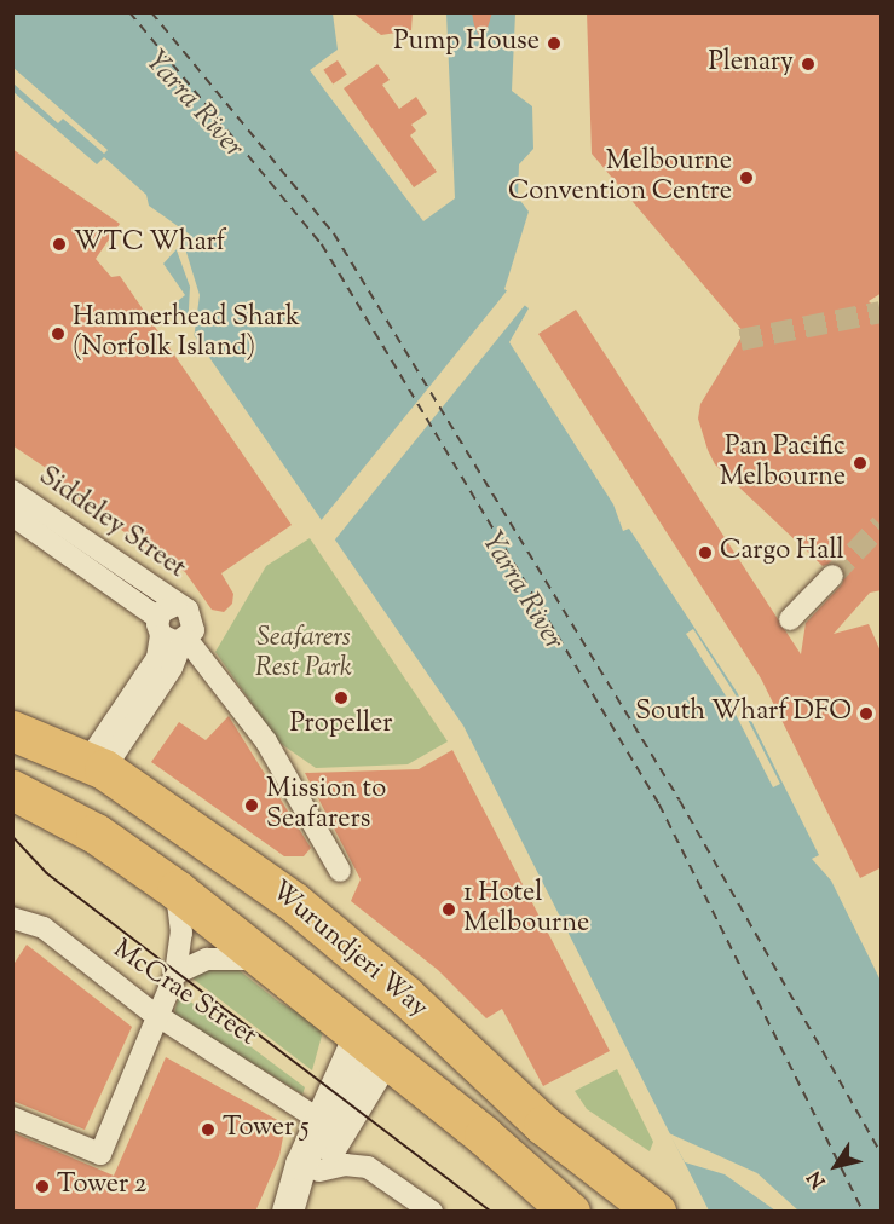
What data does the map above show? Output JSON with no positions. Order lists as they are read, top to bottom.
{
  "streets": {
    "highway": ["Wurundjeri Way"],
    "street": ["Siddeley Street", "McCrae Street"]
  },
  "water": ["Yarra River"],
  "parks": ["Seafarers Rest Park"],
  "places": [
    "Pump House",
    "Plenary",
    "Melbourne Convention Centre",
    "WTC Wharf",
    "Hammerhead Shark (Norfolk Island)",
    "Pan Pacific Melbourne",
    "Cargo Hall",
    "Propeller",
    "South Wharf DFO",
    "Mission to Seafarers",
    "1 Hotel Melbourne",
    "Tower 5",
    "Tower 2"
  ],
  "north": "bottom left"
}
